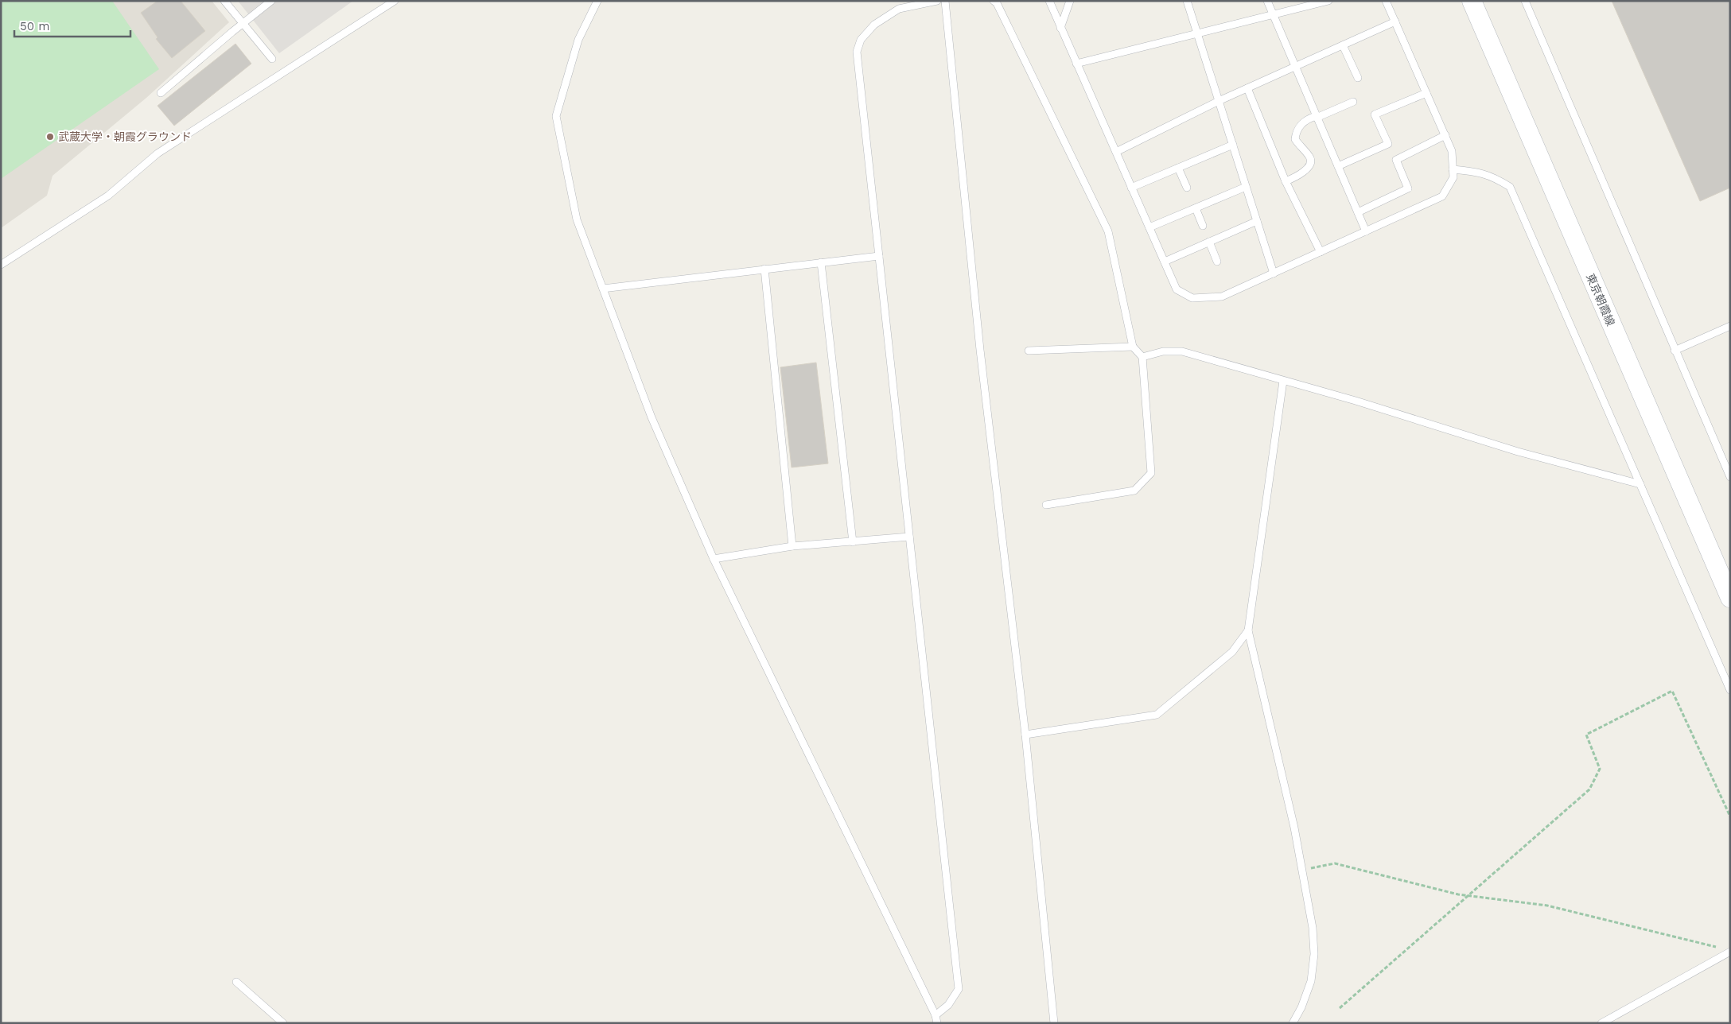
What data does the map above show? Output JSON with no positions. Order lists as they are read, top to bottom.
{
  "streets": {
    "main road": ["東京朝霞線"]
  },
  "places": ["武蔵大学・朝霞グラウンド"],
  "scale_bar": "50 m"
}
